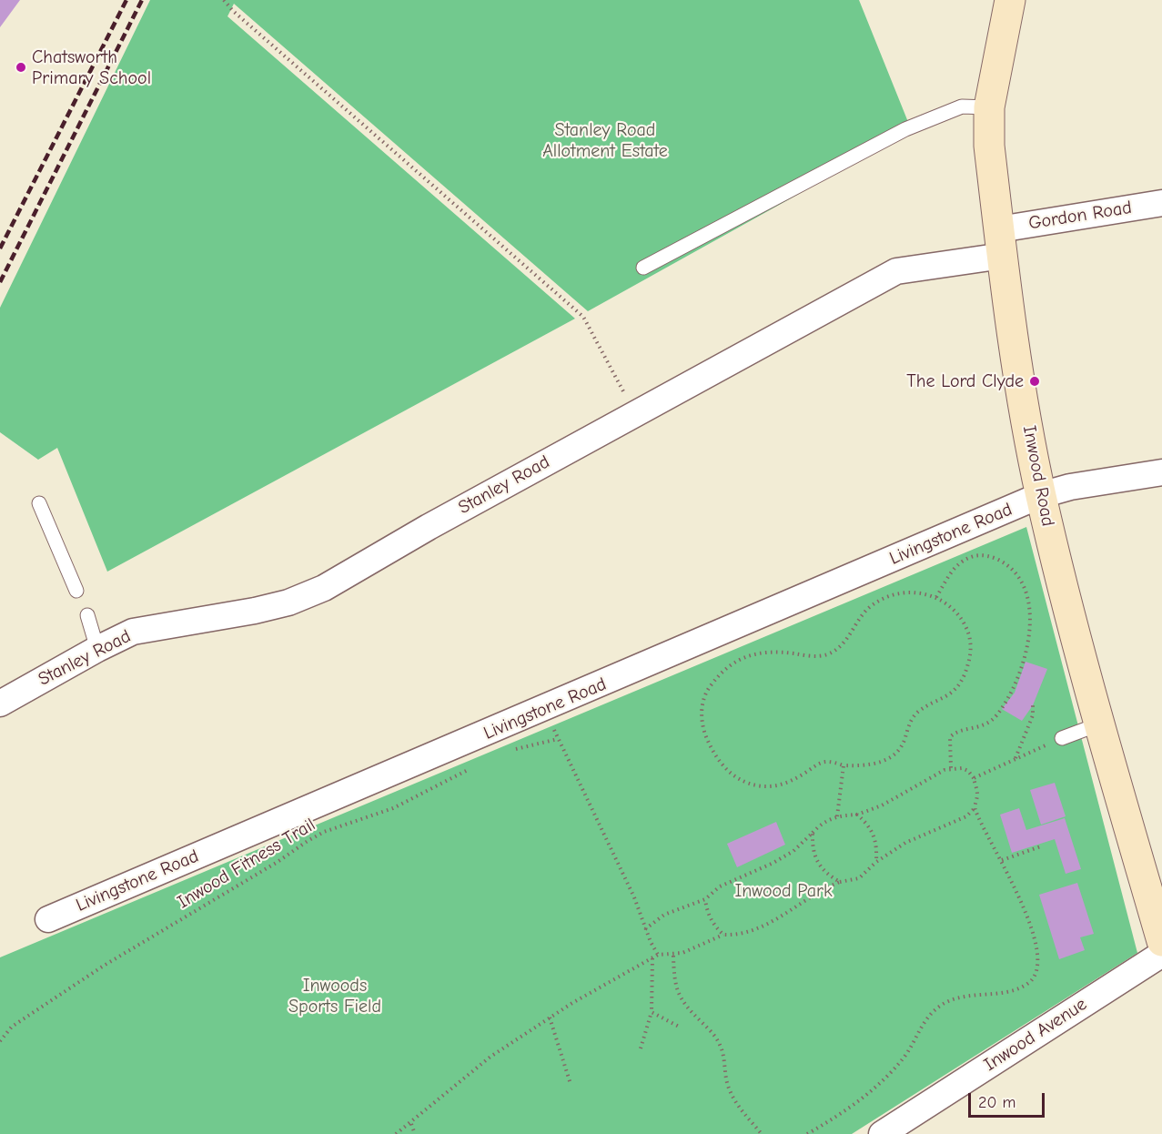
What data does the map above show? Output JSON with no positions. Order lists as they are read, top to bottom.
{
  "streets": {
    "street": [
      "Gordon Road",
      "Inwood Road",
      "Stanley Road",
      "Livingstone Road",
      "Inwood Avenue"
    ],
    "path": ["Inwood Fitness Trail"]
  },
  "crossings": [
    ["Gordon Road", "Inwood Road"],
    ["Gordon Road", "Stanley Road"],
    ["Inwood Road", "Stanley Road"],
    ["Inwood Road", "Livingstone Road"]
  ],
  "parks": ["Stanley Road Allotment Estate", "Inwood Park", "Inwoods Sports Field"],
  "places": ["Chatsworth Primary School", "The Lord Clyde"],
  "scale_bar": "20 m"
}
